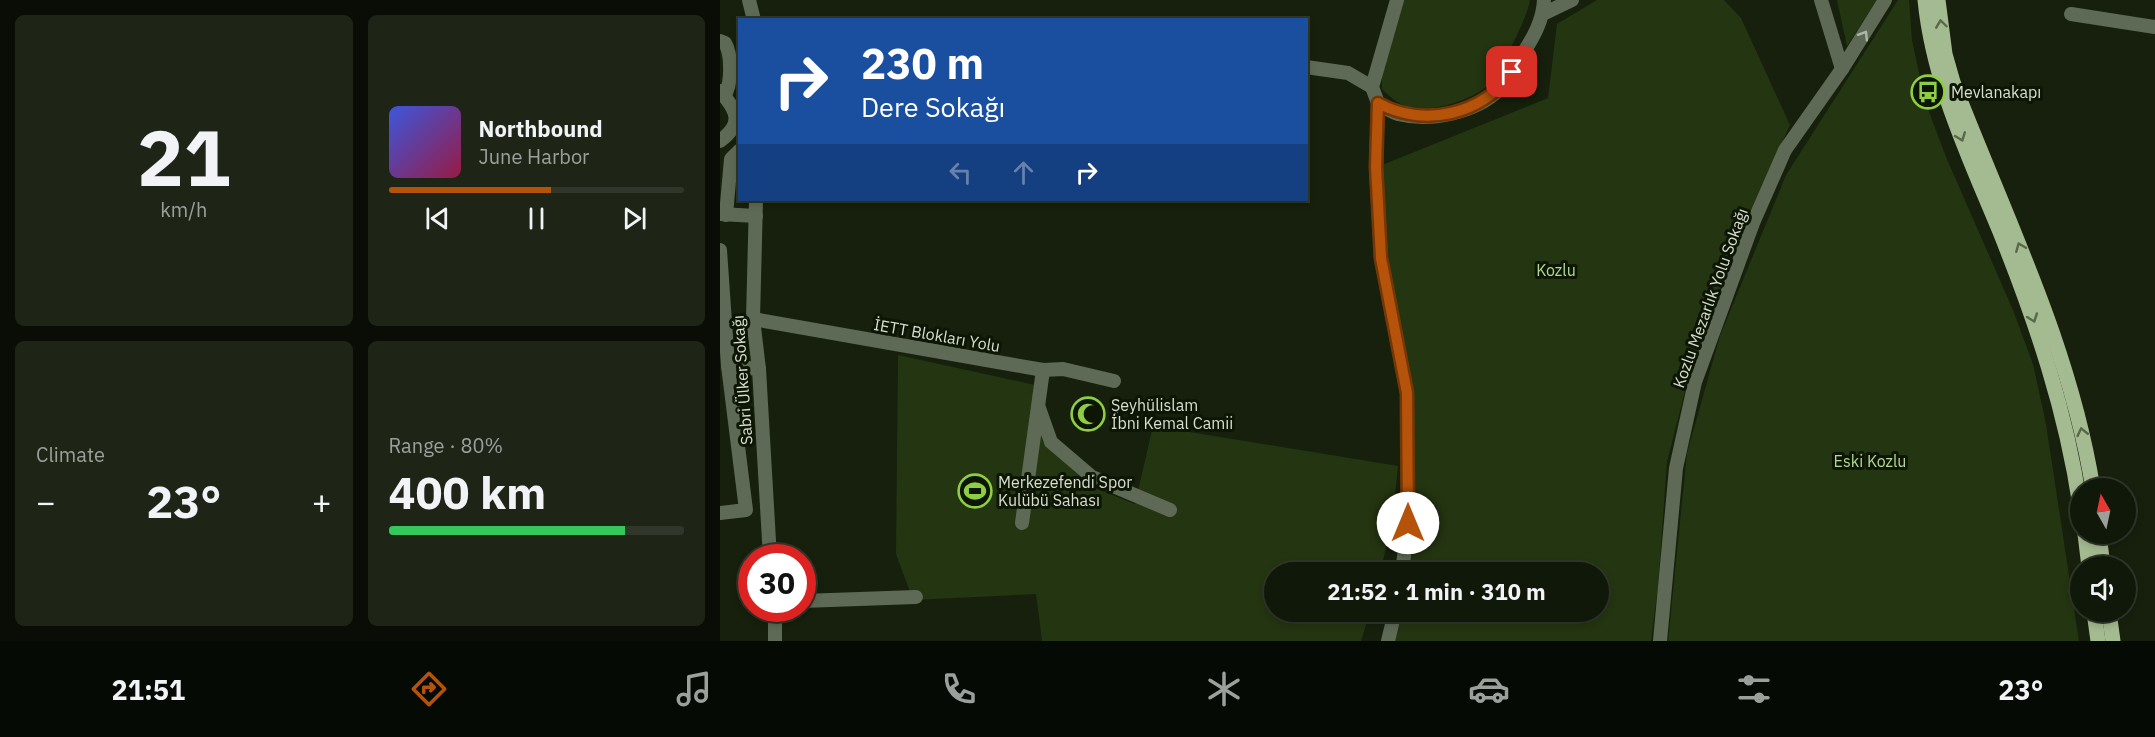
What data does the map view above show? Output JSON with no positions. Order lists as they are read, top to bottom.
{
  "streets": {
    "street": ["Kozlu Mezarlık Yolu Sokağı", "İETT Blokları Yolu", "Sabri Ülker Sokağı"]
  },
  "crossings": [
    ["İETT Blokları Yolu", "Sabri Ülker Sokağı"]
  ],
  "parks": ["Kozlu", "Eski Kozlu"],
  "places": {
    "bus stop": ["Mevlanakapı"],
    "mosque": ["Şeyhülislam İbni Kemal Camii"],
    "sports": ["Merkezefendi Spor Kulübü Sahası"]
  },
  "north": "top",
  "page": {
    "tile": [
      ["21", "km/h"],
      "Climate",
      ["Range · 80%", "400 km"]
    ],
    "turn": ["230 m", "Dere Sokağı"],
    "song": ["Northbound", "June Harbor"],
    "heat": ["−", "23°", "+"],
    "limit": "30",
    "trip": "21:52 · 1 min · 310 m",
    "tabs": ["21:51", "23°"]
  }
}
